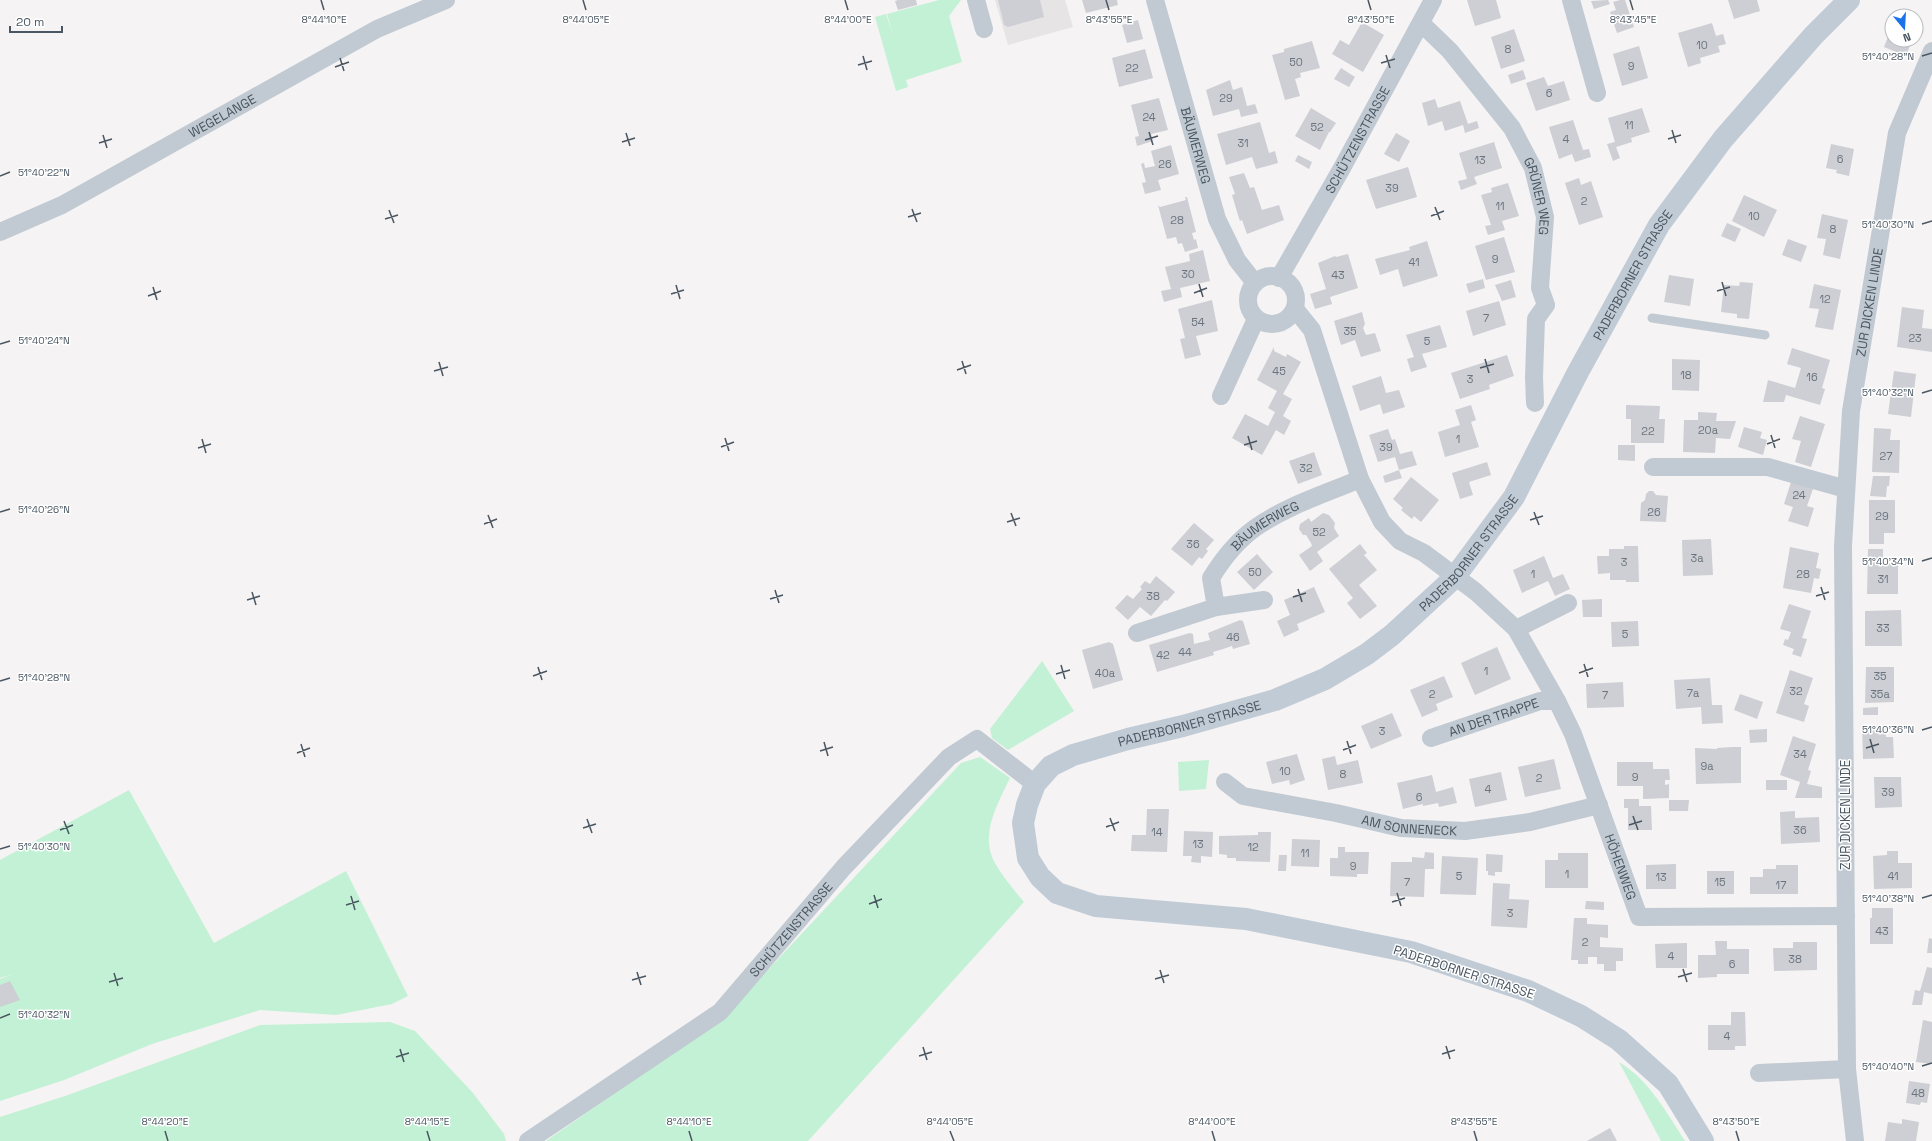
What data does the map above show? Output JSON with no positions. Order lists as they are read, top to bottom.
{
  "streets": {
    "main road": ["PADERBORNER STRASSE"],
    "street": [
      "WEGELANGE",
      "SCHÜTZENSTRASSE",
      "BÄUMERWEG",
      "GRÜNER WEG",
      "ZUR DICKEN LINDE",
      "AN DER TRAPPE",
      "AM SONNENECK",
      "HÖHENWEG"
    ]
  },
  "crossings": [
    ["SCHÜTZENSTRASSE", "BÄUMERWEG"],
    ["SCHÜTZENSTRASSE", "GRÜNER WEG"],
    ["SCHÜTZENSTRASSE", "PADERBORNER STRASSE"],
    ["PADERBORNER STRASSE", "HÖHENWEG"],
    ["ZUR DICKEN LINDE", "HÖHENWEG"],
    ["AN DER TRAPPE", "HÖHENWEG"],
    ["AM SONNENECK", "HÖHENWEG"]
  ],
  "house_numbers": [
    "10",
    "8",
    "50",
    "9",
    "22",
    "6",
    "29",
    "24",
    "11",
    "52",
    "4",
    "31",
    "6",
    "13",
    "26",
    "39",
    "2",
    "11",
    "10",
    "28",
    "8",
    "9",
    "41",
    "30",
    "43",
    "12",
    "7",
    "54",
    "35",
    "23",
    "5",
    "45",
    "18",
    "16",
    "3",
    "20a",
    "22",
    "1",
    "39",
    "27",
    "32",
    "24",
    "26",
    "29",
    "52",
    "36",
    "3a",
    "3",
    "50",
    "1",
    "28",
    "31",
    "38",
    "33",
    "5",
    "46",
    "44",
    "42",
    "1",
    "40a",
    "35",
    "32",
    "7a",
    "2",
    "35a",
    "7",
    "3",
    "34",
    "9a",
    "10",
    "8",
    "9",
    "2",
    "4",
    "39",
    "6",
    "36",
    "14",
    "13",
    "12",
    "11",
    "9",
    "1",
    "5",
    "41",
    "13",
    "7",
    "15",
    "17",
    "3",
    "43",
    "2",
    "4",
    "38",
    "6",
    "4",
    "48"
  ],
  "scale_bar": "20 m",
  "north": "bottom",
  "coordinates": [
    "8°44'10\"E",
    "8°44'05\"E",
    "8°44'00\"E",
    "8°43'55\"E",
    "8°43'50\"E",
    "8°43'45\"E",
    "51°40'28\"N",
    "51°40'22\"N",
    "51°40'30\"N",
    "51°40'24\"N",
    "51°40'32\"N",
    "51°40'26\"N",
    "51°40'34\"N",
    "51°40'36\"N",
    "51°40'38\"N",
    "51°40'40\"N",
    "8°44'20\"E",
    "8°44'15\"E"
  ]
}
